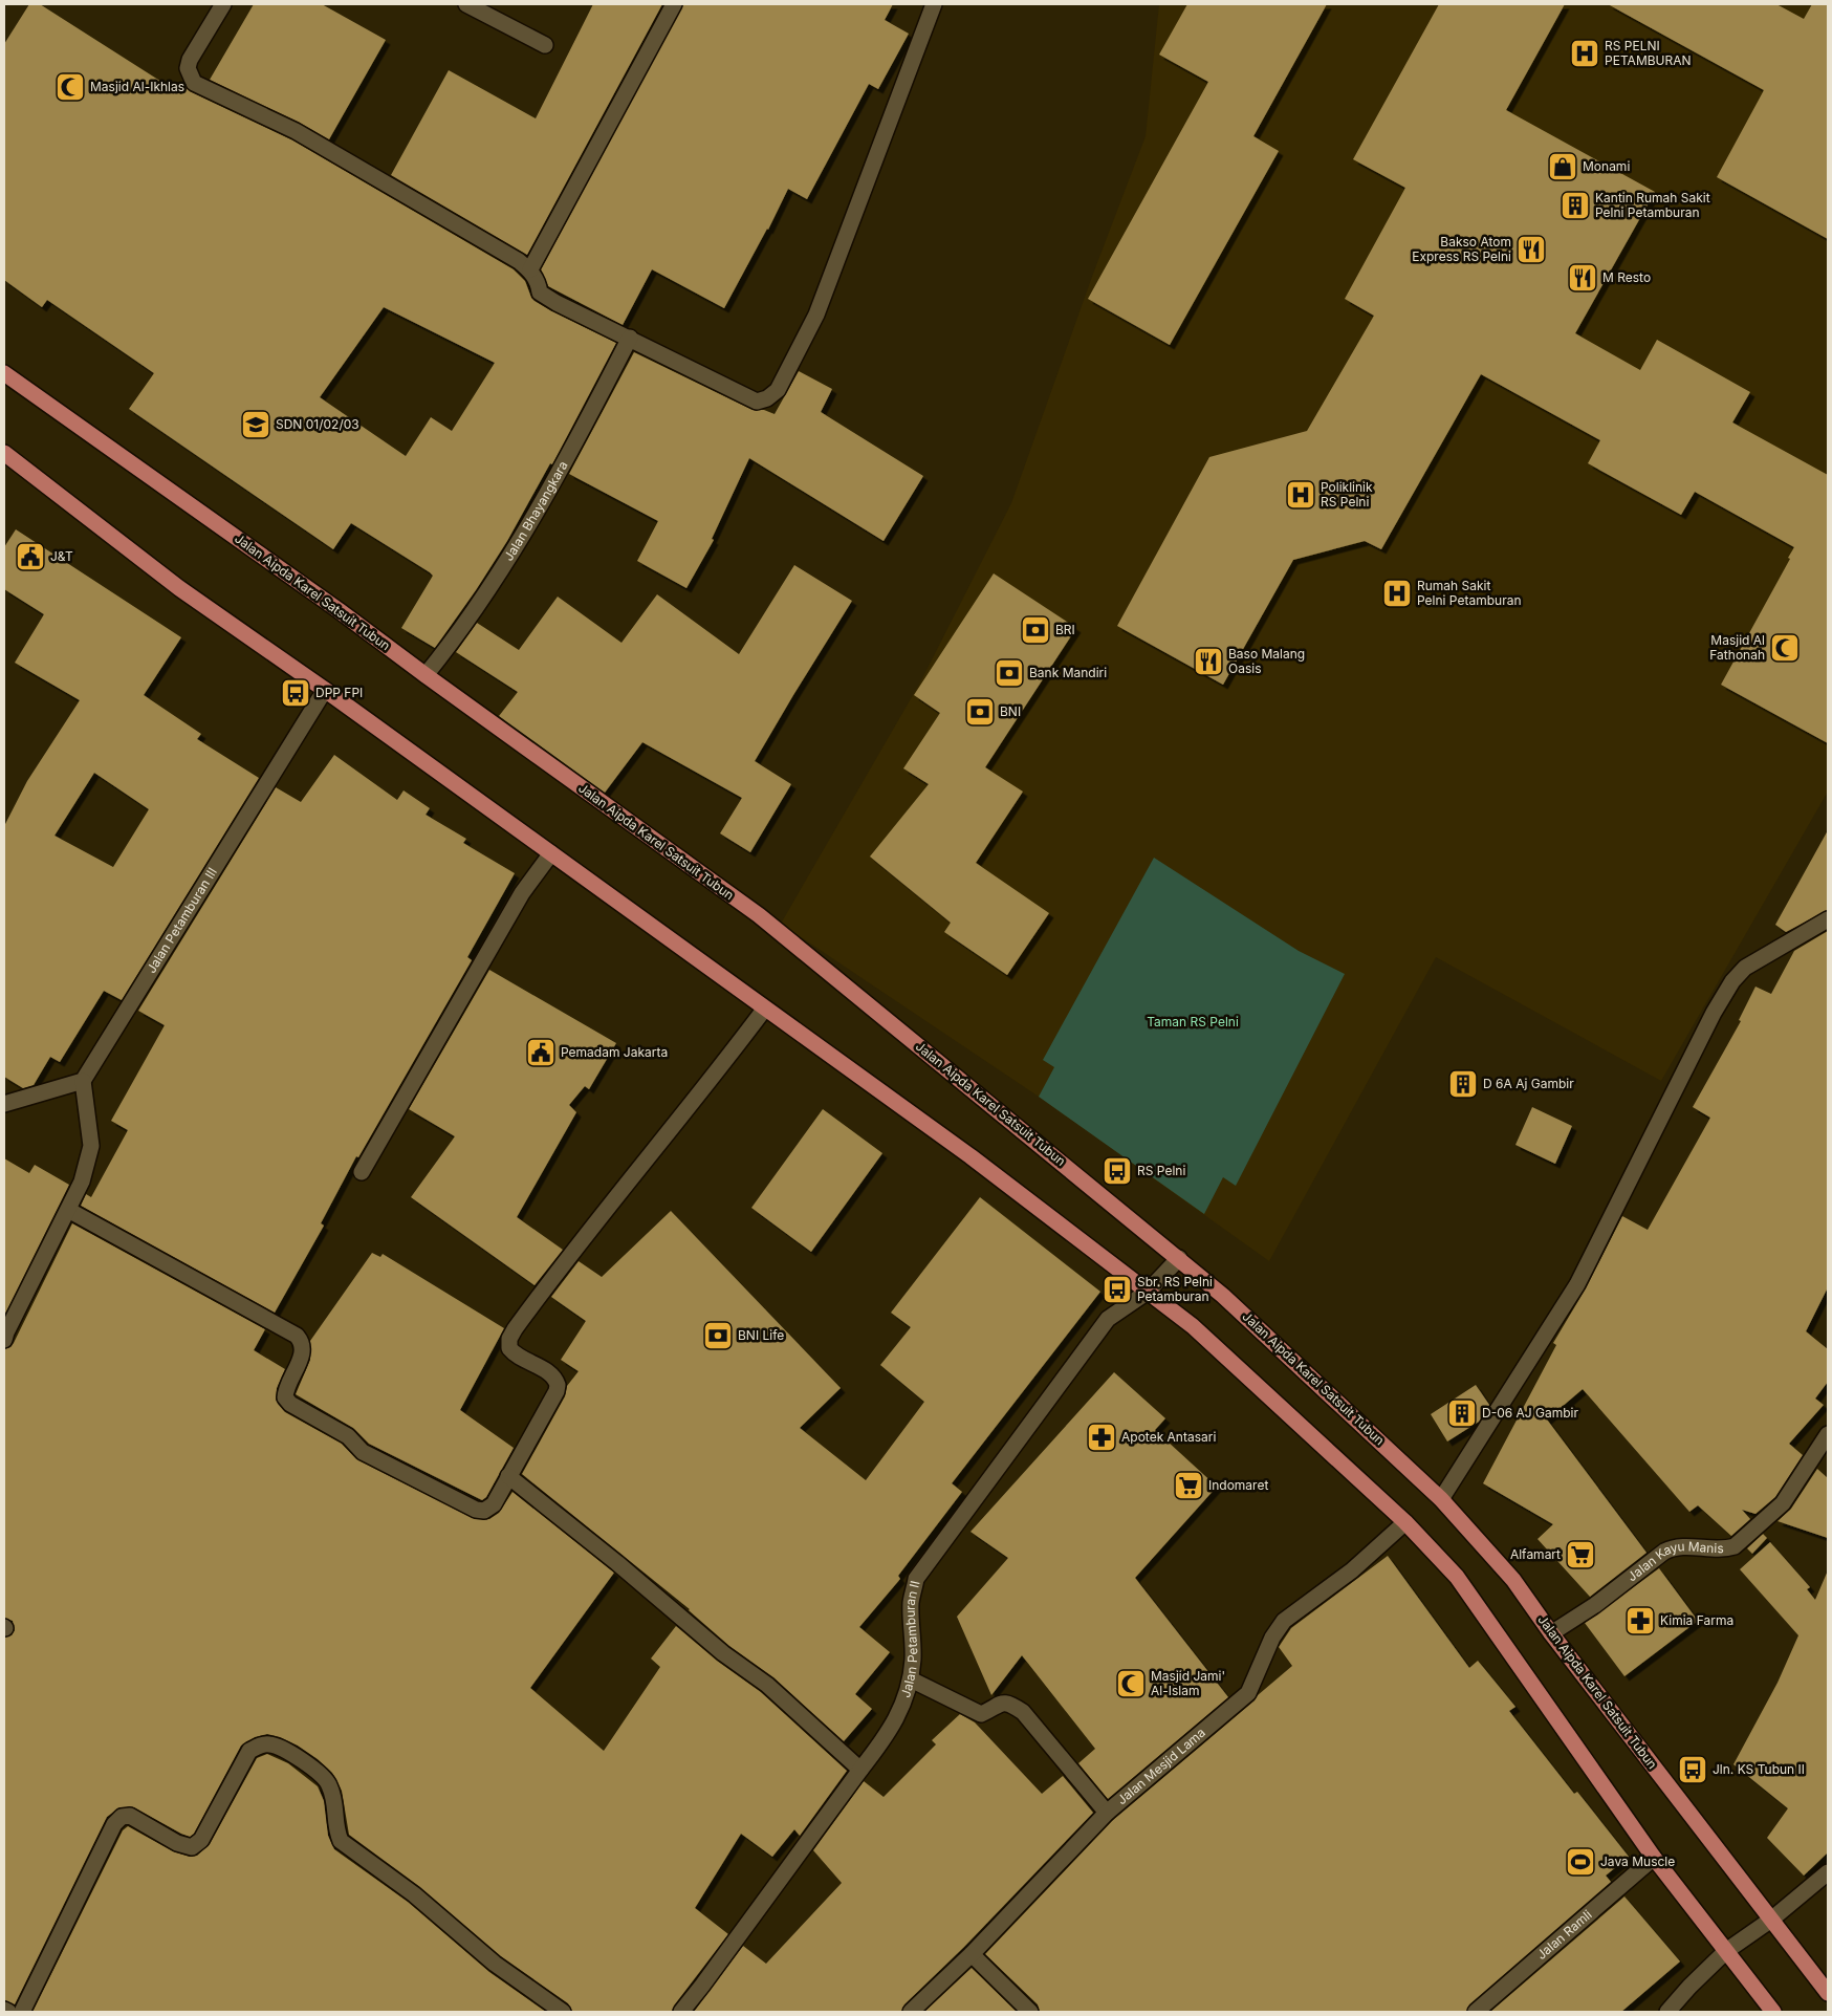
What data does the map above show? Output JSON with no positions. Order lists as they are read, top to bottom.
{
  "streets": {
    "main road": ["Jalan Aipda Karel Satsuit Tubun"],
    "street": [
      "Jalan Bhayangkara",
      "Jalan Petamburan III",
      "Jalan Kayu Manis",
      "Jalan Petamburan II",
      "Jalan Mesjid Lama",
      "Jalan Ramli"
    ]
  },
  "crossings": [
    ["Jalan Bhayangkara", "Jalan Aipda Karel Satsuit Tubun"],
    ["Jalan Aipda Karel Satsuit Tubun", "Jalan Kayu Manis"],
    ["Jalan Aipda Karel Satsuit Tubun", "Jalan Petamburan II"]
  ],
  "parks": ["Taman RS Pelni"],
  "places": {
    "hospital": ["RS PELNI PETAMBURAN", "Poliklinik RS Pelni", "Rumah Sakit Pelni Petamburan"],
    "mosque": ["Masjid Al-Ikhlas", "Masjid Al Fathonah", "Masjid Jami' Al-Islam"],
    "shop": ["Monami"],
    "building": ["Kantin Rumah Sakit Pelni Petamburan", "D 6A Aj Gambir", "D-06 AJ Gambir"],
    "restaurant": ["Bakso Atom Express RS Pelni", "M Resto", "Baso Malang Oasis"],
    "school or university": ["SDN 01/02/03"],
    "public building": ["J&T", "Pemadam Jakarta"],
    "bank": [
      "BRI",
      "Bank Mandiri",
      "BNI",
      "BNI Life"
    ],
    "bus stop": [
      "DPP FPI",
      "RS Pelni",
      "Sbr. RS Pelni Petamburan",
      "Jln. KS Tubun II"
    ],
    "pharmacy": ["Apotek Antasari", "Kimia Farma"],
    "supermarket": ["Indomaret", "Alfamart"],
    "sports": ["Java Muscle"]
  }
}
